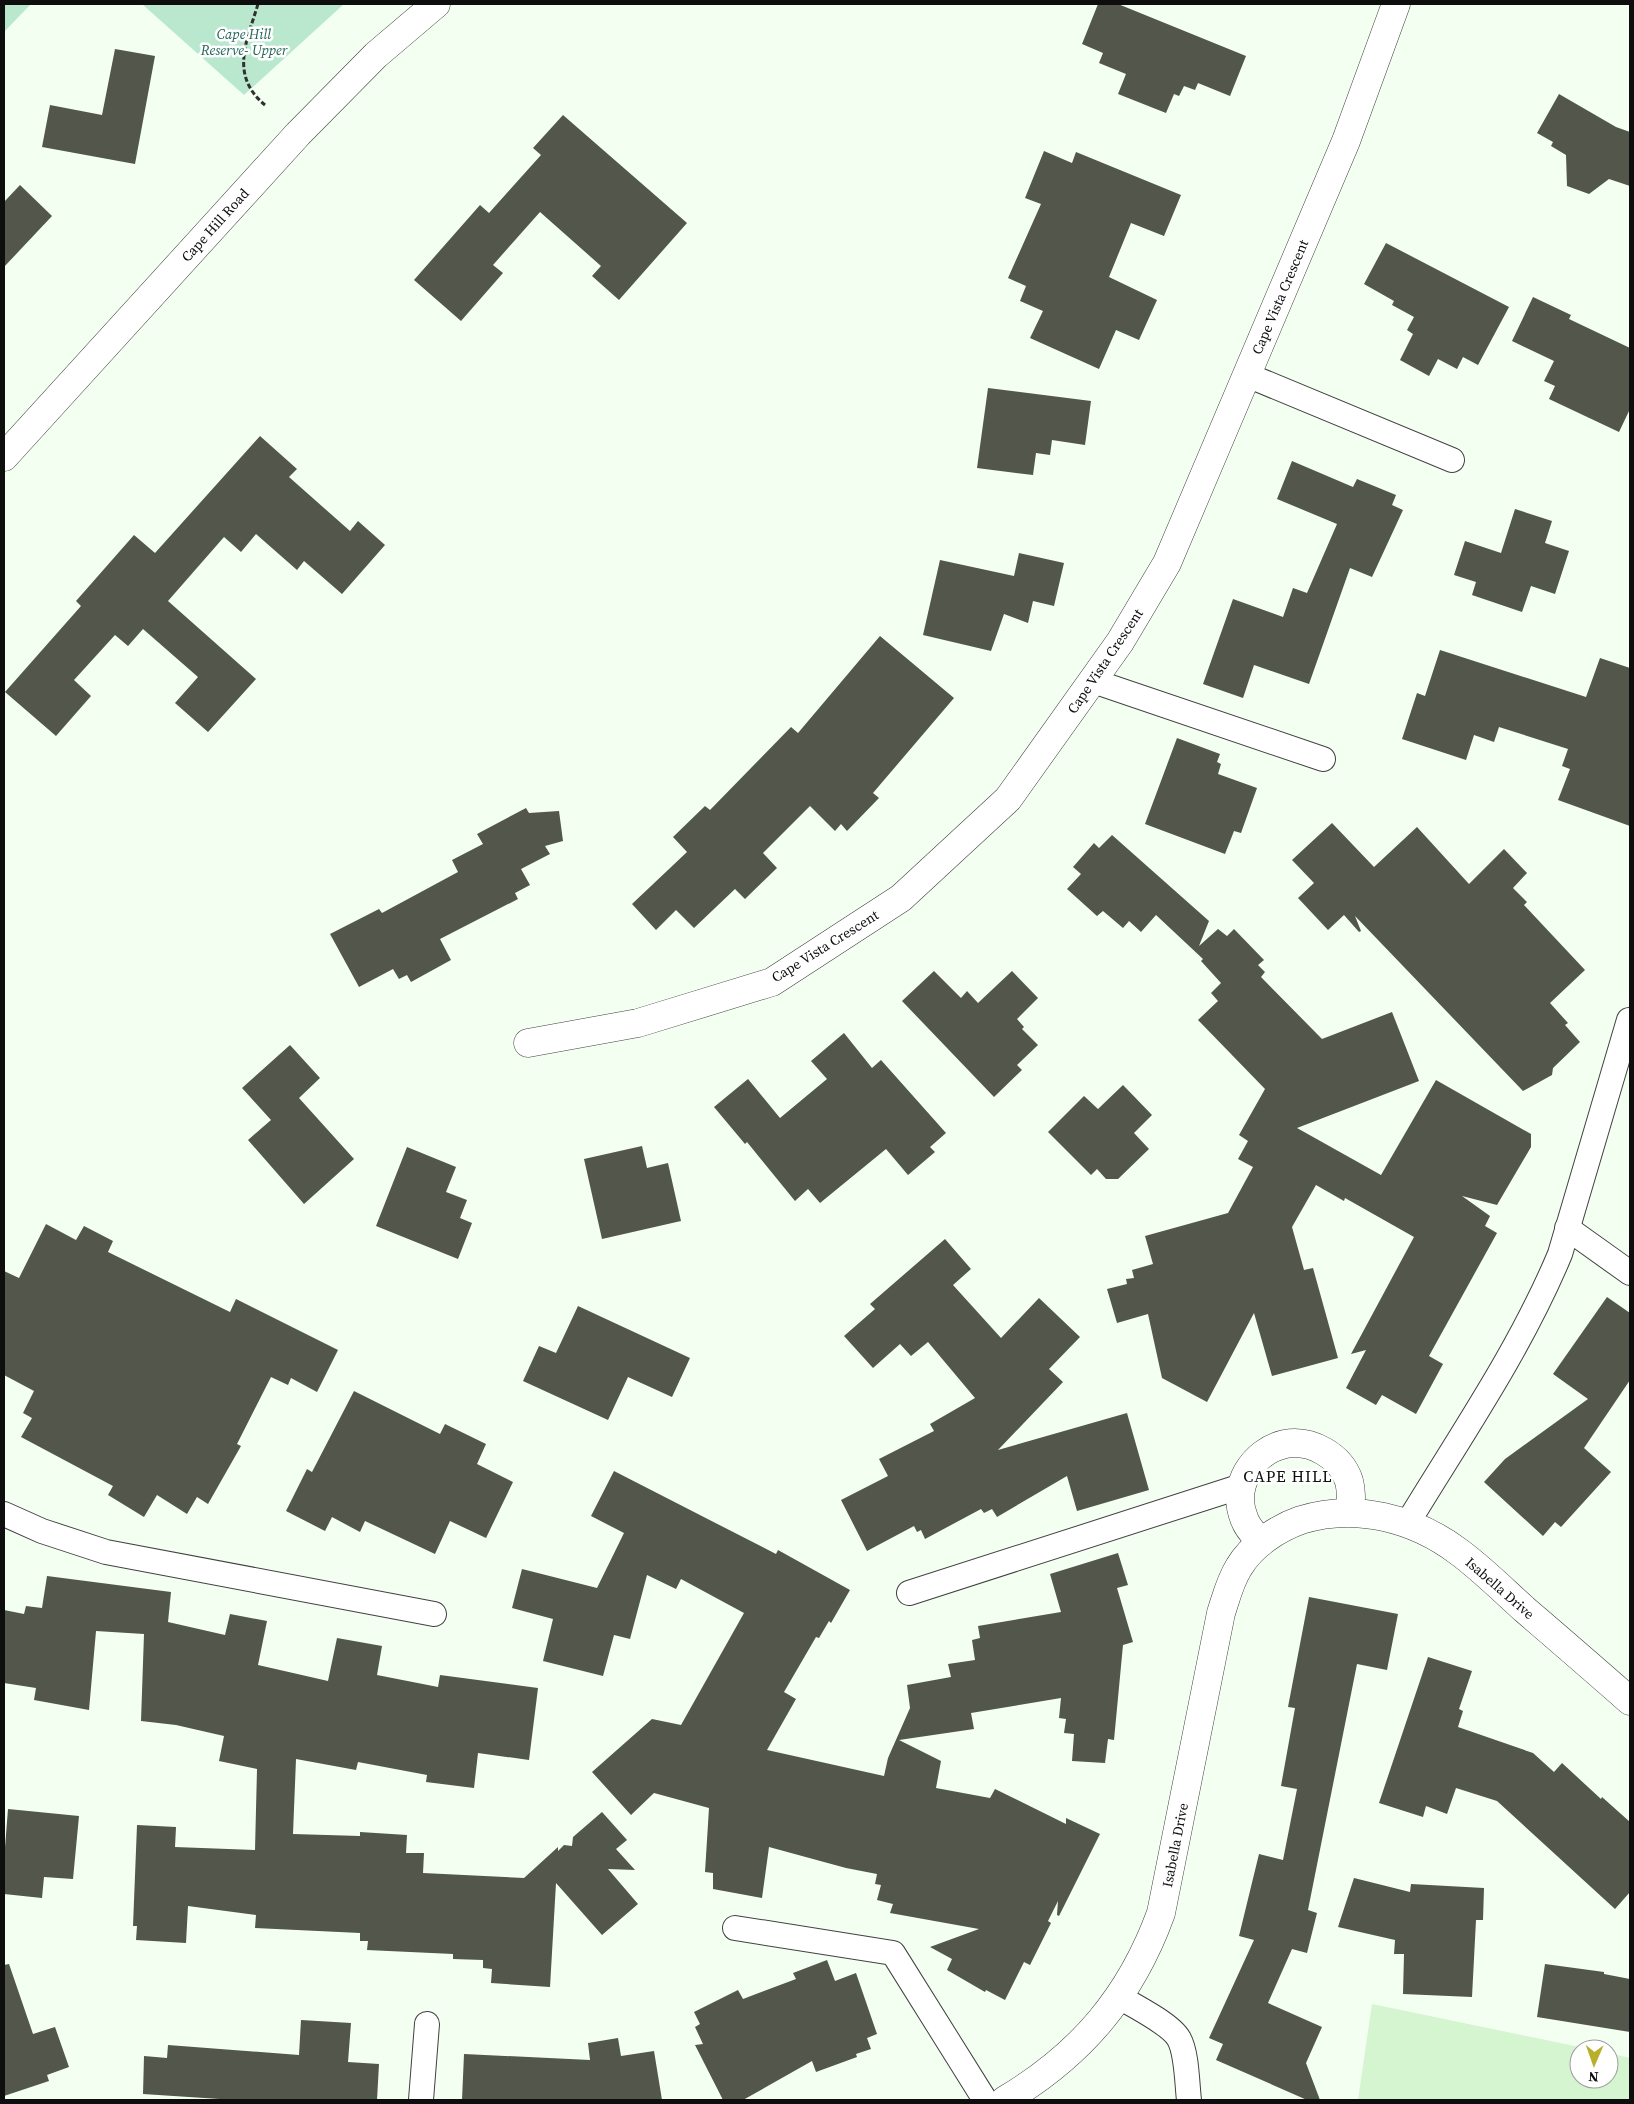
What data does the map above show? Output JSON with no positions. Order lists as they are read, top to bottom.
{
  "streets": {
    "street": ["Cape Hill Road", "Cape Vista Crescent", "Isabella Drive"]
  },
  "districts": ["CAPE HILL"],
  "parks": ["Cape Hill Reserve- Upper"],
  "north": "bottom"
}
